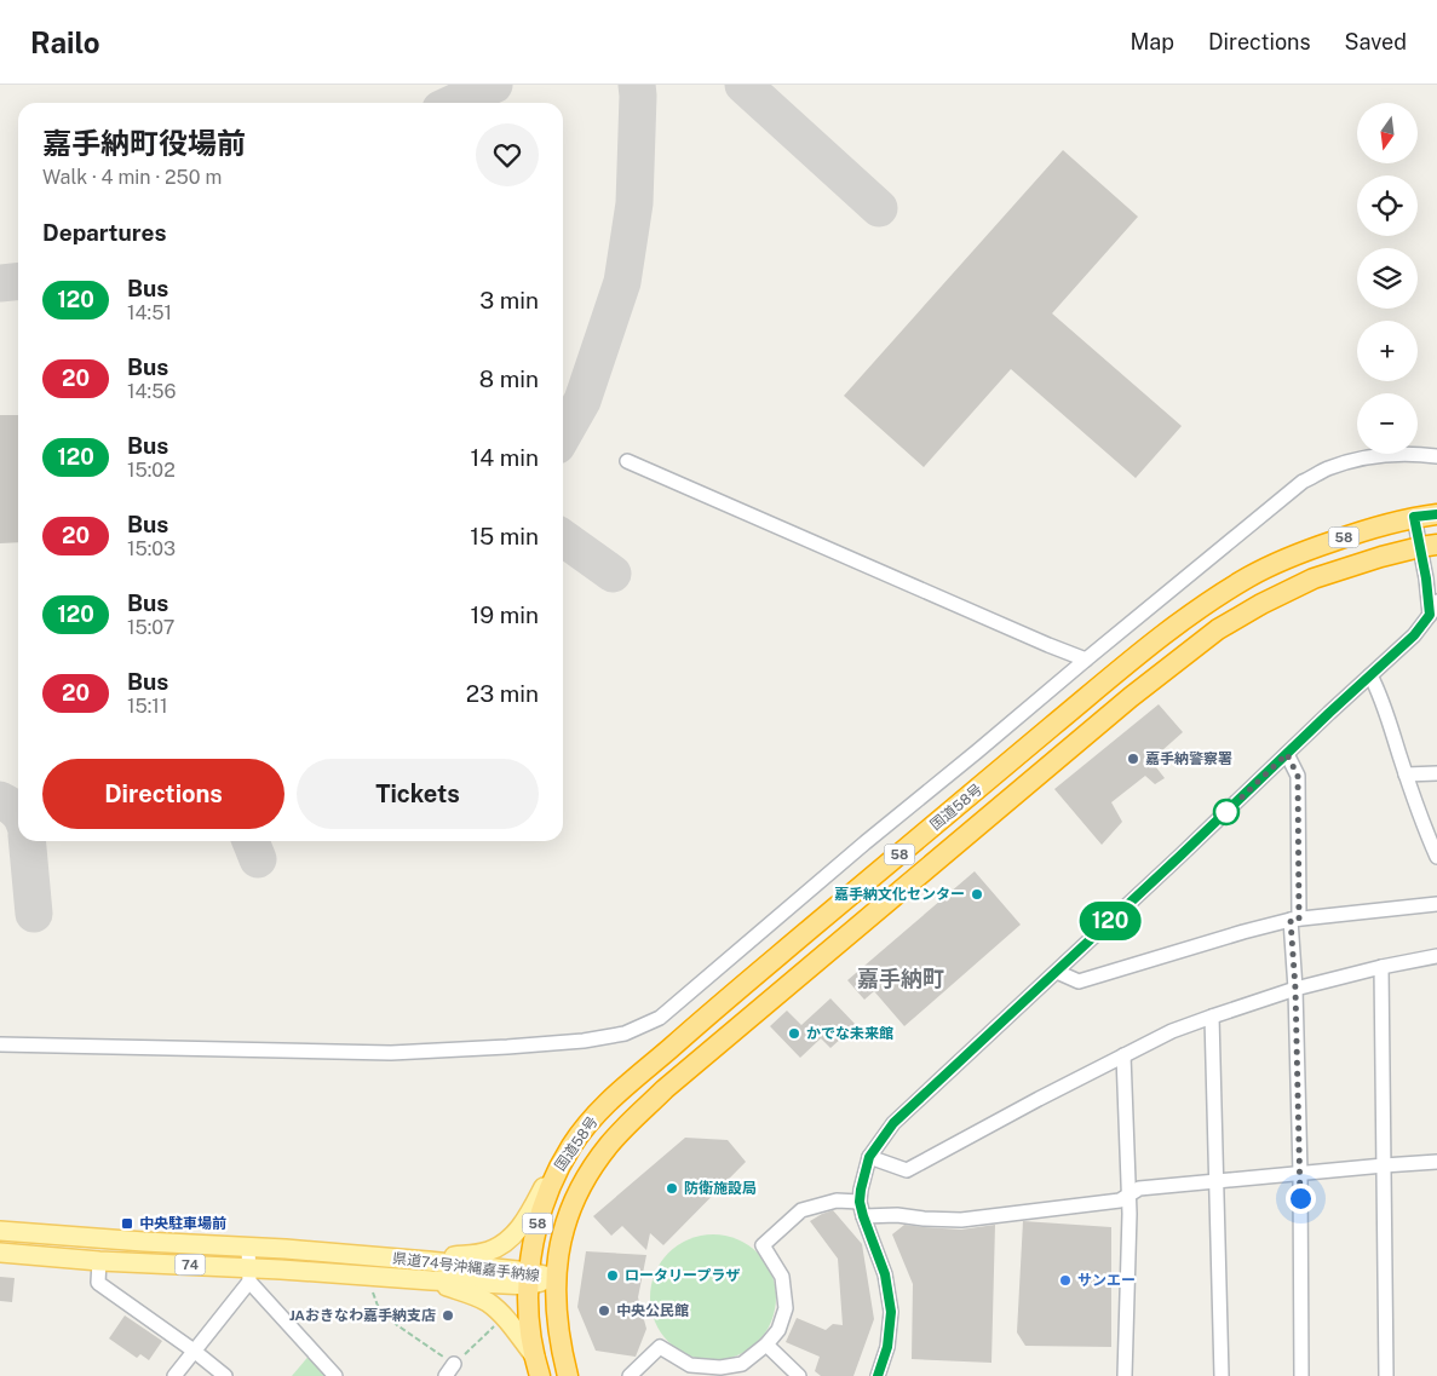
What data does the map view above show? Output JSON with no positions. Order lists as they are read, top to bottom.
{
  "streets": {
    "highway": ["58", "国道58号"],
    "main road": ["74", "県道74号沖縄嘉手納線"]
  },
  "crossings": [
    ["国道58号", "県道74号沖縄嘉手納線"]
  ],
  "districts": ["嘉手納町"],
  "places": {
    "other": [
      "嘉手納警察署",
      "嘉手納文化センター",
      "かでな未来館",
      "防衛施設局",
      "ロータリープラザ",
      "サンエー",
      "中央公民館",
      "JAおきなわ嘉手納支店"
    ],
    "transit": ["中央駐車場前"]
  },
  "lines": ["bus line 120"],
  "north": "bottom",
  "page": {
    "header": "Railo",
    "nav": ["Map", "Directions", "Saved"],
    "on_map": "120",
    "map_buttons": ["+", "−"],
    "heading": [
      ["嘉手納町役場前", "Walk · 4 min · 250 m"],
      "Departures"
    ],
    "list": [
      {
        "mark": "120",
        "name": "Bus",
        "note": "14:51",
        "value": "3 min"
      },
      {
        "mark": "20",
        "name": "Bus",
        "note": "14:56",
        "value": "8 min"
      },
      {
        "mark": "120",
        "name": "Bus",
        "note": "15:02",
        "value": "14 min"
      },
      {
        "mark": "20",
        "name": "Bus",
        "note": "15:03",
        "value": "15 min"
      },
      {
        "mark": "120",
        "name": "Bus",
        "note": "15:07",
        "value": "19 min"
      },
      {
        "mark": "20",
        "name": "Bus",
        "note": "15:11",
        "value": "23 min"
      }
    ],
    "buttons": ["Directions", "Tickets"]
  }
}
